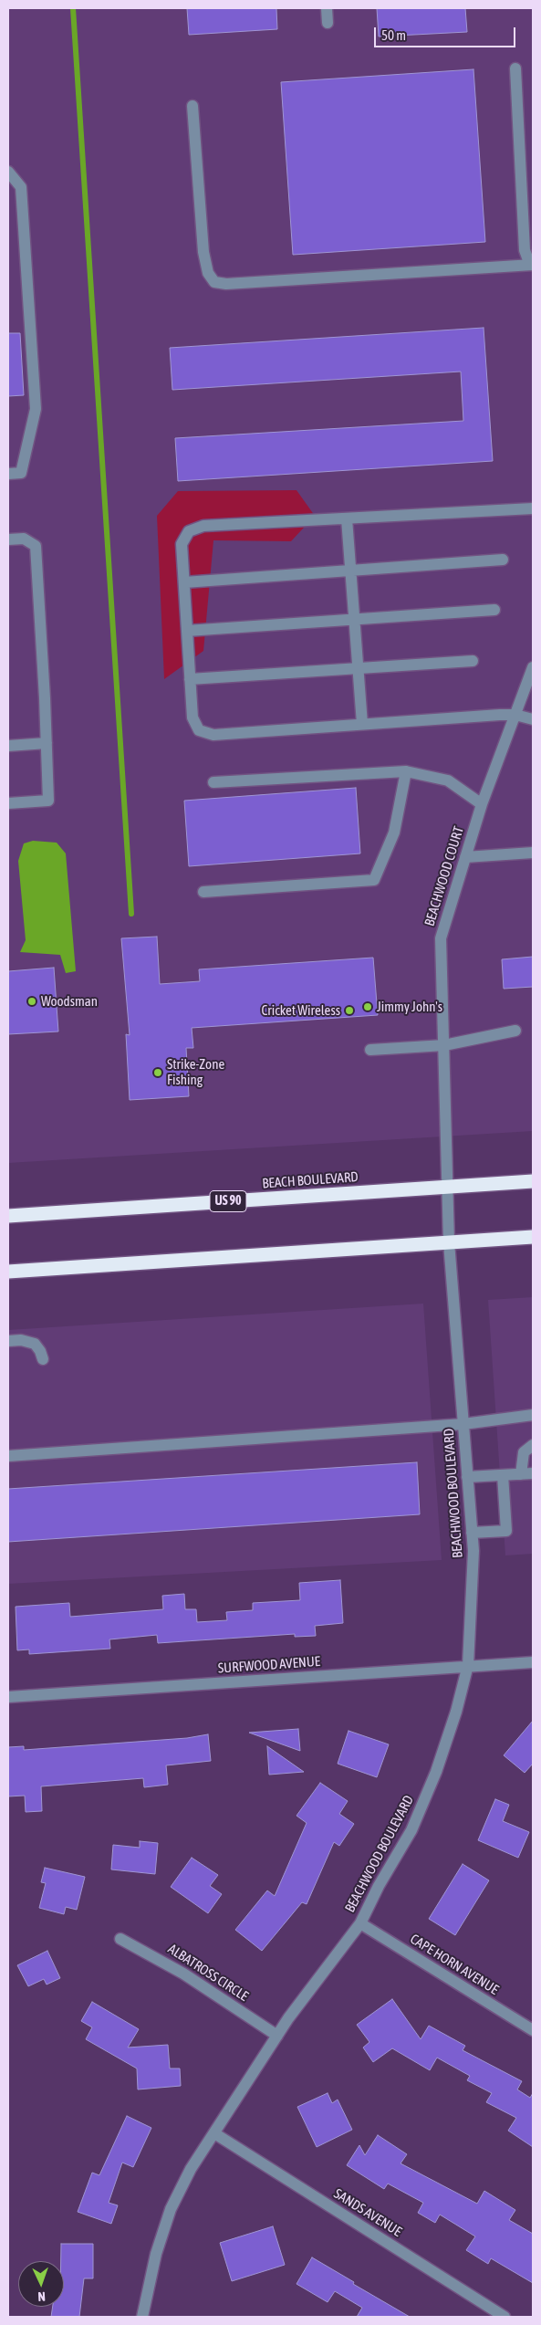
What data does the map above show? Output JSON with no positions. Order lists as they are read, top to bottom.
{
  "streets": {
    "highway": ["BEACH BOULEVARD", "US 90"],
    "street": [
      "BEACHWOOD COURT",
      "BEACHWOOD BOULEVARD",
      "SURFWOOD AVENUE",
      "CAPE HORN AVENUE",
      "ALBATROSS CIRCLE",
      "SANDS AVENUE"
    ]
  },
  "crossings": [
    ["BEACHWOOD COURT", "BEACH BOULEVARD"],
    ["BEACHWOOD COURT", "BEACHWOOD BOULEVARD"],
    ["BEACH BOULEVARD", "BEACHWOOD BOULEVARD"],
    ["BEACHWOOD BOULEVARD", "SURFWOOD AVENUE"],
    ["BEACHWOOD BOULEVARD", "CAPE HORN AVENUE"],
    ["BEACHWOOD BOULEVARD", "ALBATROSS CIRCLE"],
    ["BEACHWOOD BOULEVARD", "SANDS AVENUE"]
  ],
  "places": [
    "Woodsman",
    "Jimmy John's",
    "Cricket Wireless",
    "Strike-Zone Fishing"
  ],
  "scale_bar": "50 m",
  "north": "bottom"
}
